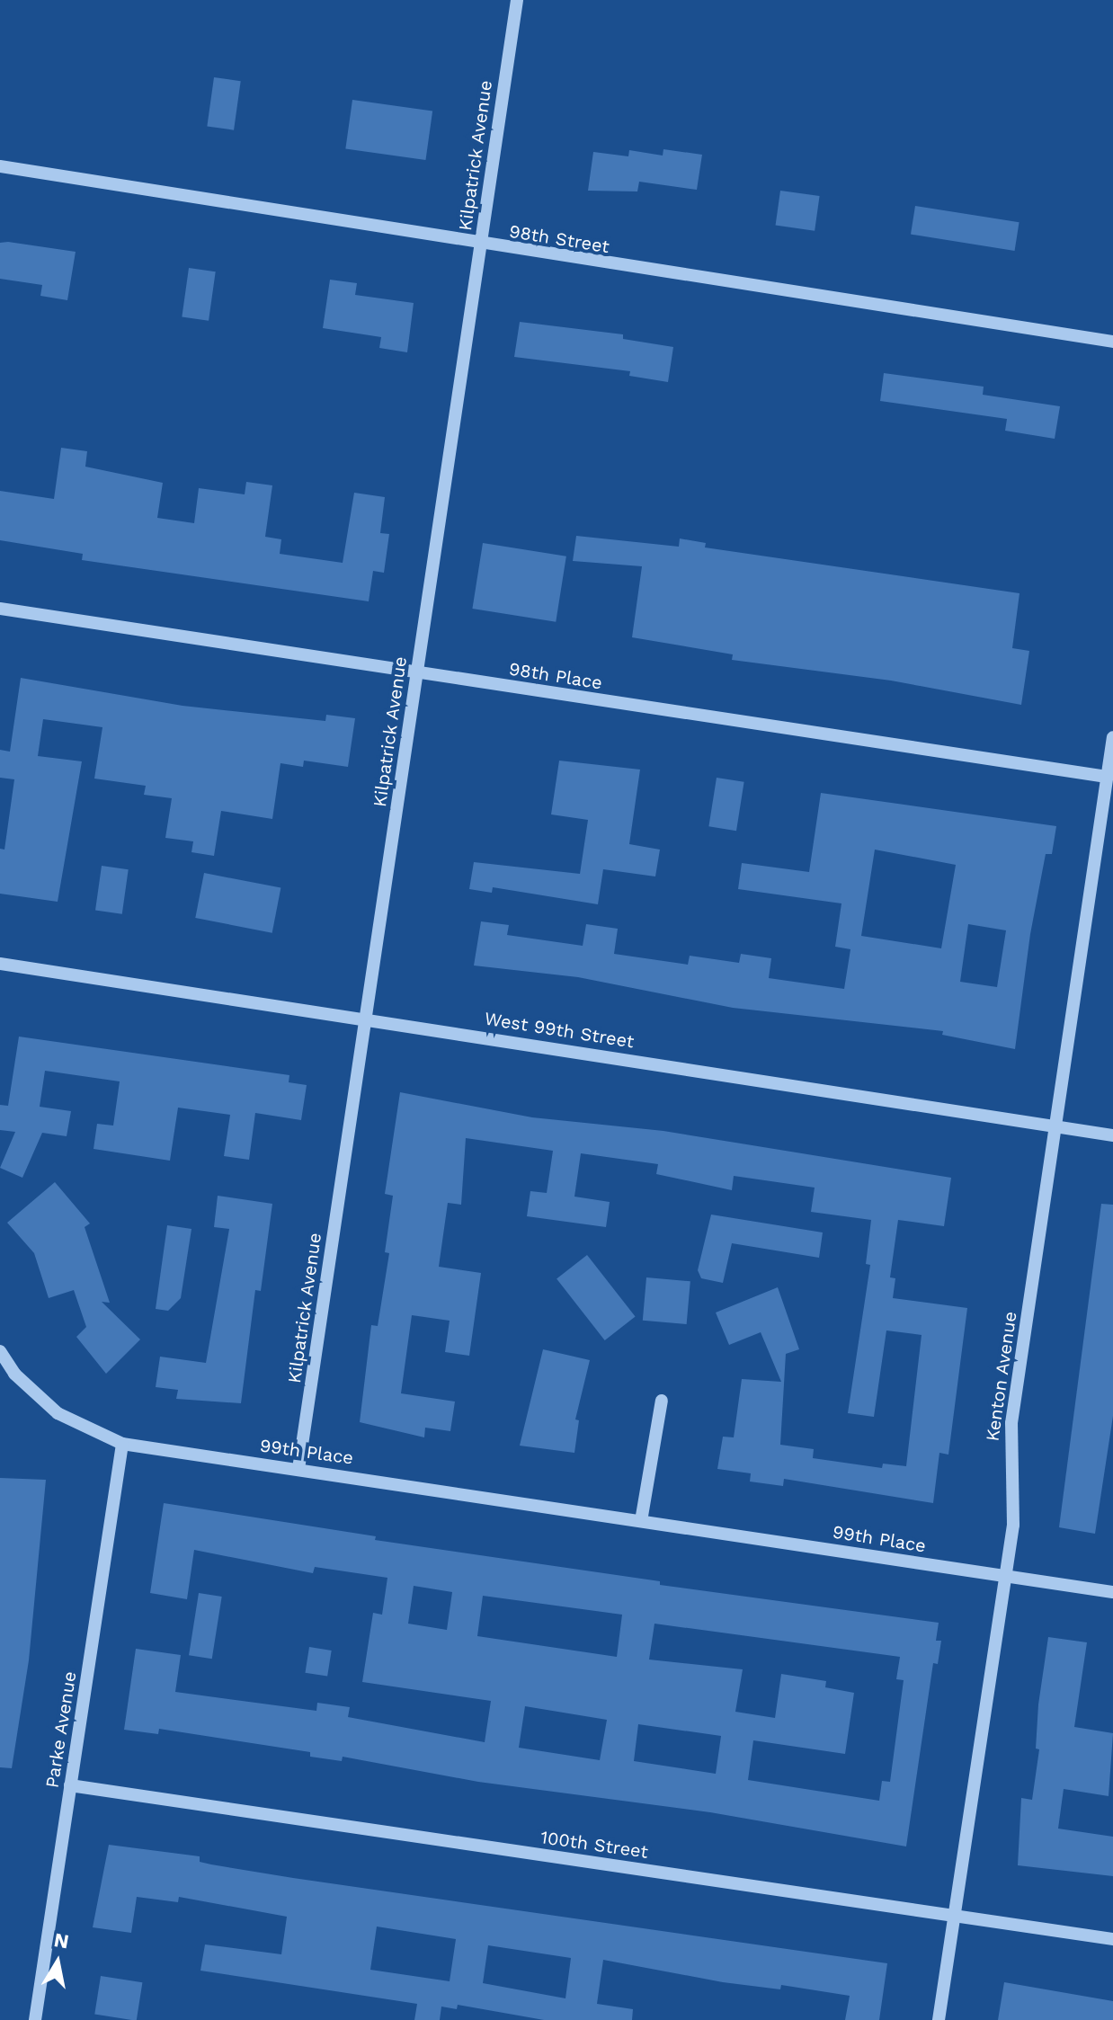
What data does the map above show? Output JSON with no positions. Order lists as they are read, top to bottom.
{
  "streets": {
    "street": [
      "Kilpatrick Avenue",
      "98th Street",
      "98th Place",
      "West 99th Street",
      "Kenton Avenue",
      "99th Place",
      "Parke Avenue",
      "100th Street"
    ]
  },
  "crossings": [
    ["Kilpatrick Avenue", "98th Street"],
    ["Kilpatrick Avenue", "98th Place"],
    ["Kilpatrick Avenue", "West 99th Street"],
    ["Kilpatrick Avenue", "99th Place"],
    ["98th Place", "Kenton Avenue"],
    ["West 99th Street", "Kenton Avenue"],
    ["Kenton Avenue", "99th Place"],
    ["Kenton Avenue", "100th Street"],
    ["99th Place", "Parke Avenue"],
    ["Parke Avenue", "100th Street"]
  ],
  "north": "top"
}
